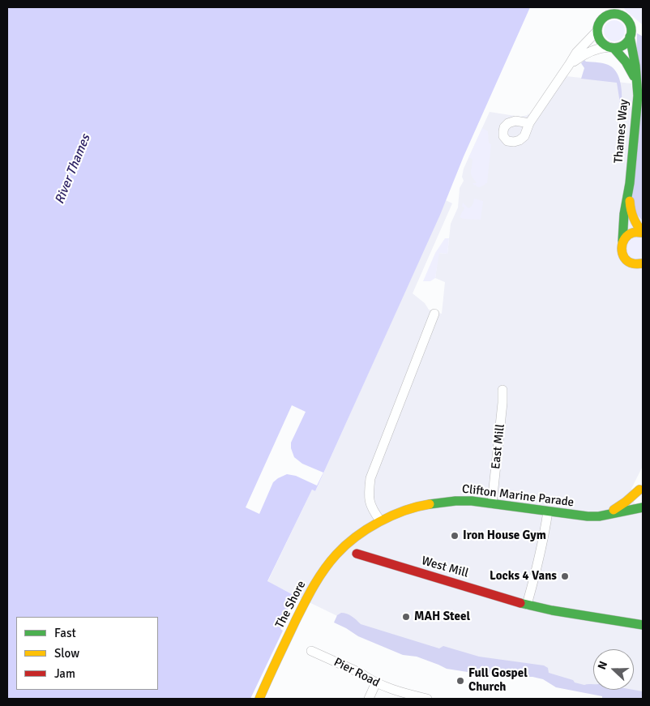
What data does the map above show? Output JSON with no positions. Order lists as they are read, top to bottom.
{
  "streets": {
    "street": [
      "Thames Way",
      "East Mill",
      "Clifton Marine Parade",
      "West Mill",
      "The Shore",
      "Pier Road"
    ]
  },
  "crossings": [
    ["East Mill", "Clifton Marine Parade"],
    ["Clifton Marine Parade", "The Shore"]
  ],
  "water": ["River Thames"],
  "places": [
    "Iron House Gym",
    "Locks 4 Vans",
    "MAH Steel",
    "Full Gospel Church"
  ],
  "legend": ["Fast", "Slow", "Jam"],
  "north": "left"
}
